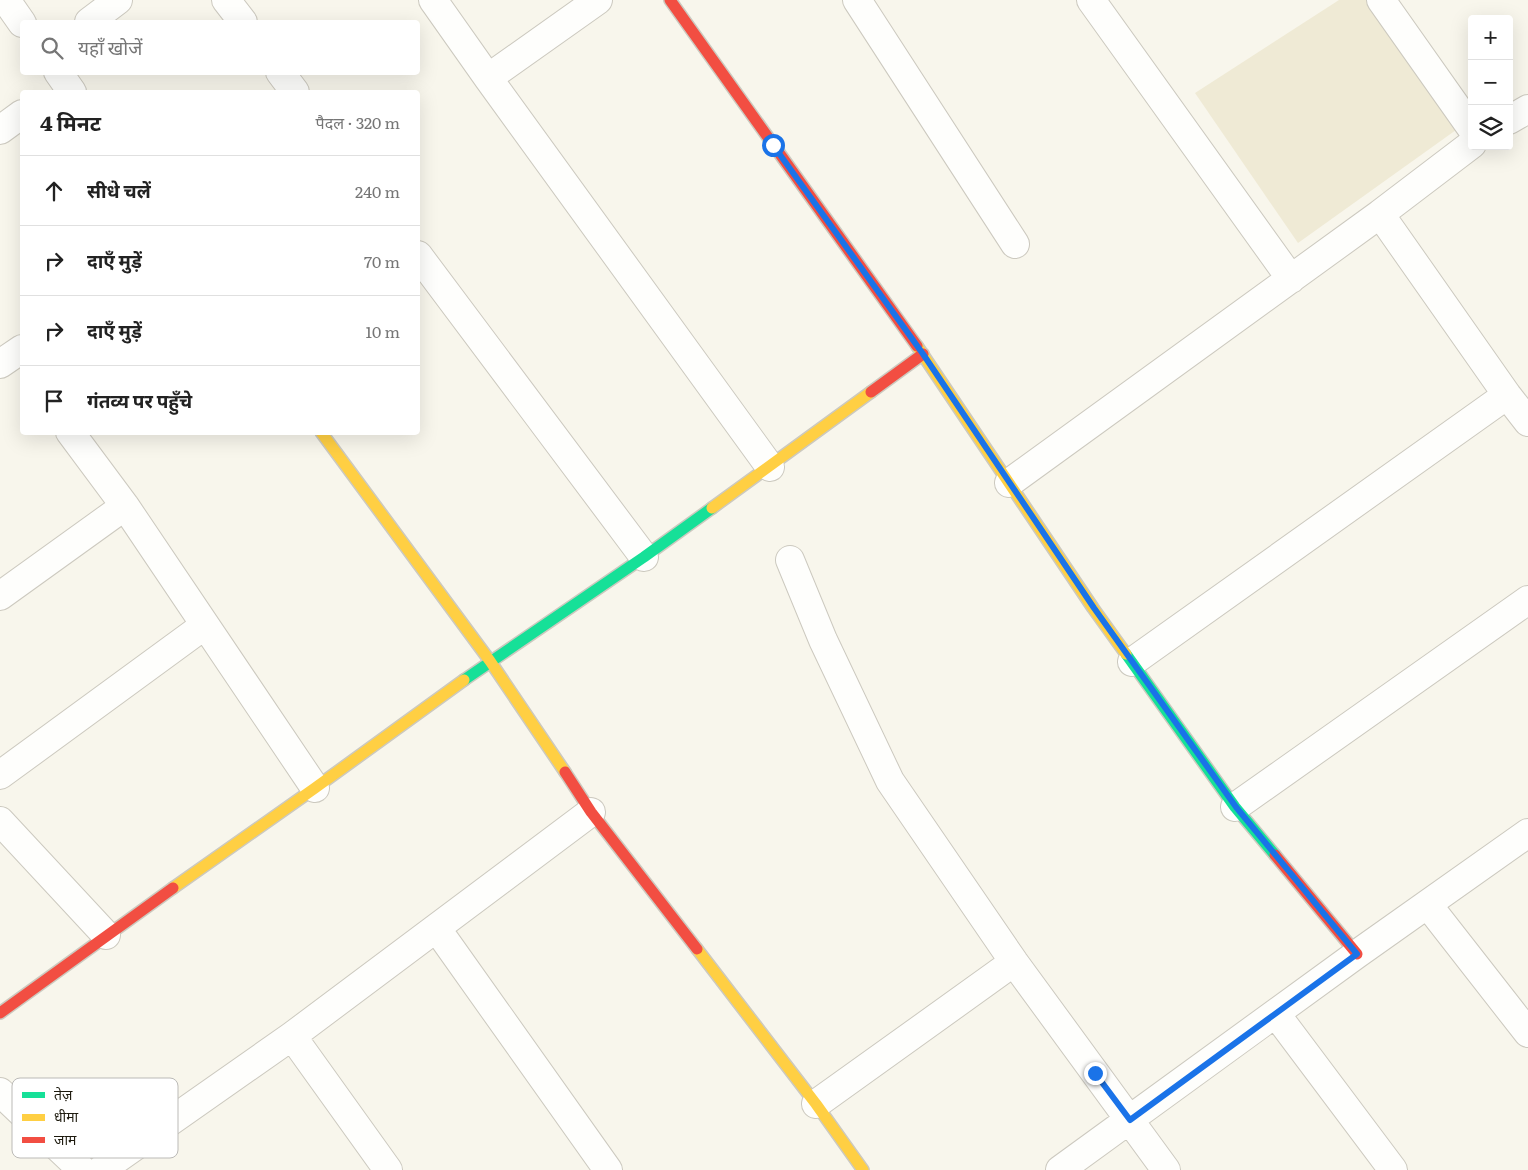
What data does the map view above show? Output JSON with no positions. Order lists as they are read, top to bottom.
{
  "legend": ["तेज़", "धीमा", "जाम"],
  "page": {
    "map_buttons": ["+", "−"],
    "search": "यहाँ खोजें",
    "heading": ["4 मिनट", "पैदल · 320 m"],
    "list": [
      ["सीधे चलें", "240 m"],
      ["दाएँ मुड़ें", "70 m"],
      ["दाएँ मुड़ें", "10 m"],
      "गंतव्य पर पहुँचे"
    ]
  }
}
